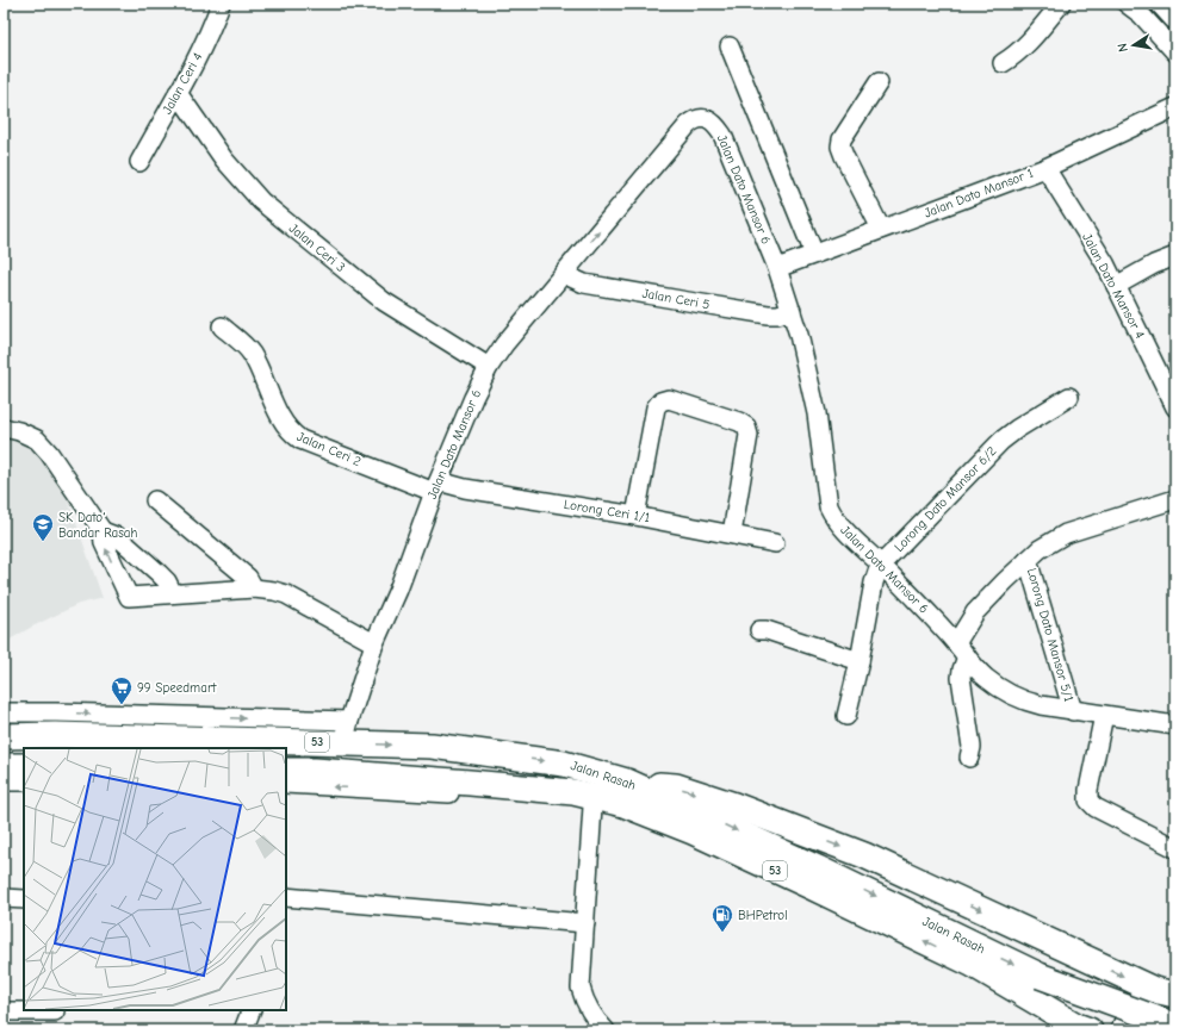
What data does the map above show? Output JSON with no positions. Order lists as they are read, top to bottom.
{
  "streets": {
    "highway": ["53", "Jalan Rasah"],
    "street": [
      "Jalan Ceri 4",
      "Jalan Dato Mansor 6",
      "Jalan Dato Mansor 1",
      "Jalan Ceri 3",
      "Jalan Dato Mansor 4",
      "Jalan Ceri 5",
      "Jalan Ceri 2",
      "Lorong Dato Mansor 6/2",
      "Lorong Ceri 1/1",
      "Lorong Dato Mansor 5/1"
    ]
  },
  "crossings": [
    ["Jalan Ceri 4", "Jalan Ceri 3"],
    ["Jalan Dato Mansor 6", "Jalan Dato Mansor 1"],
    ["Jalan Dato Mansor 6", "Jalan Ceri 3"],
    ["Jalan Dato Mansor 6", "Jalan Ceri 5"],
    ["Jalan Dato Mansor 6", "Jalan Ceri 2"],
    ["Jalan Dato Mansor 6", "Lorong Dato Mansor 6/2"],
    ["Jalan Dato Mansor 6", "Lorong Ceri 1/1"],
    ["Jalan Dato Mansor 6", "Lorong Dato Mansor 5/1"],
    ["Jalan Dato Mansor 6", "Jalan Rasah"],
    ["Jalan Dato Mansor 1", "Jalan Dato Mansor 4"],
    ["Jalan Ceri 2", "Lorong Ceri 1/1"]
  ],
  "places": {
    "school or university": ["SK Dato' Bandar Rasah"],
    "supermarket": ["99 Speedmart"],
    "fuel station": ["BHPetrol"]
  },
  "north": "left"
}
